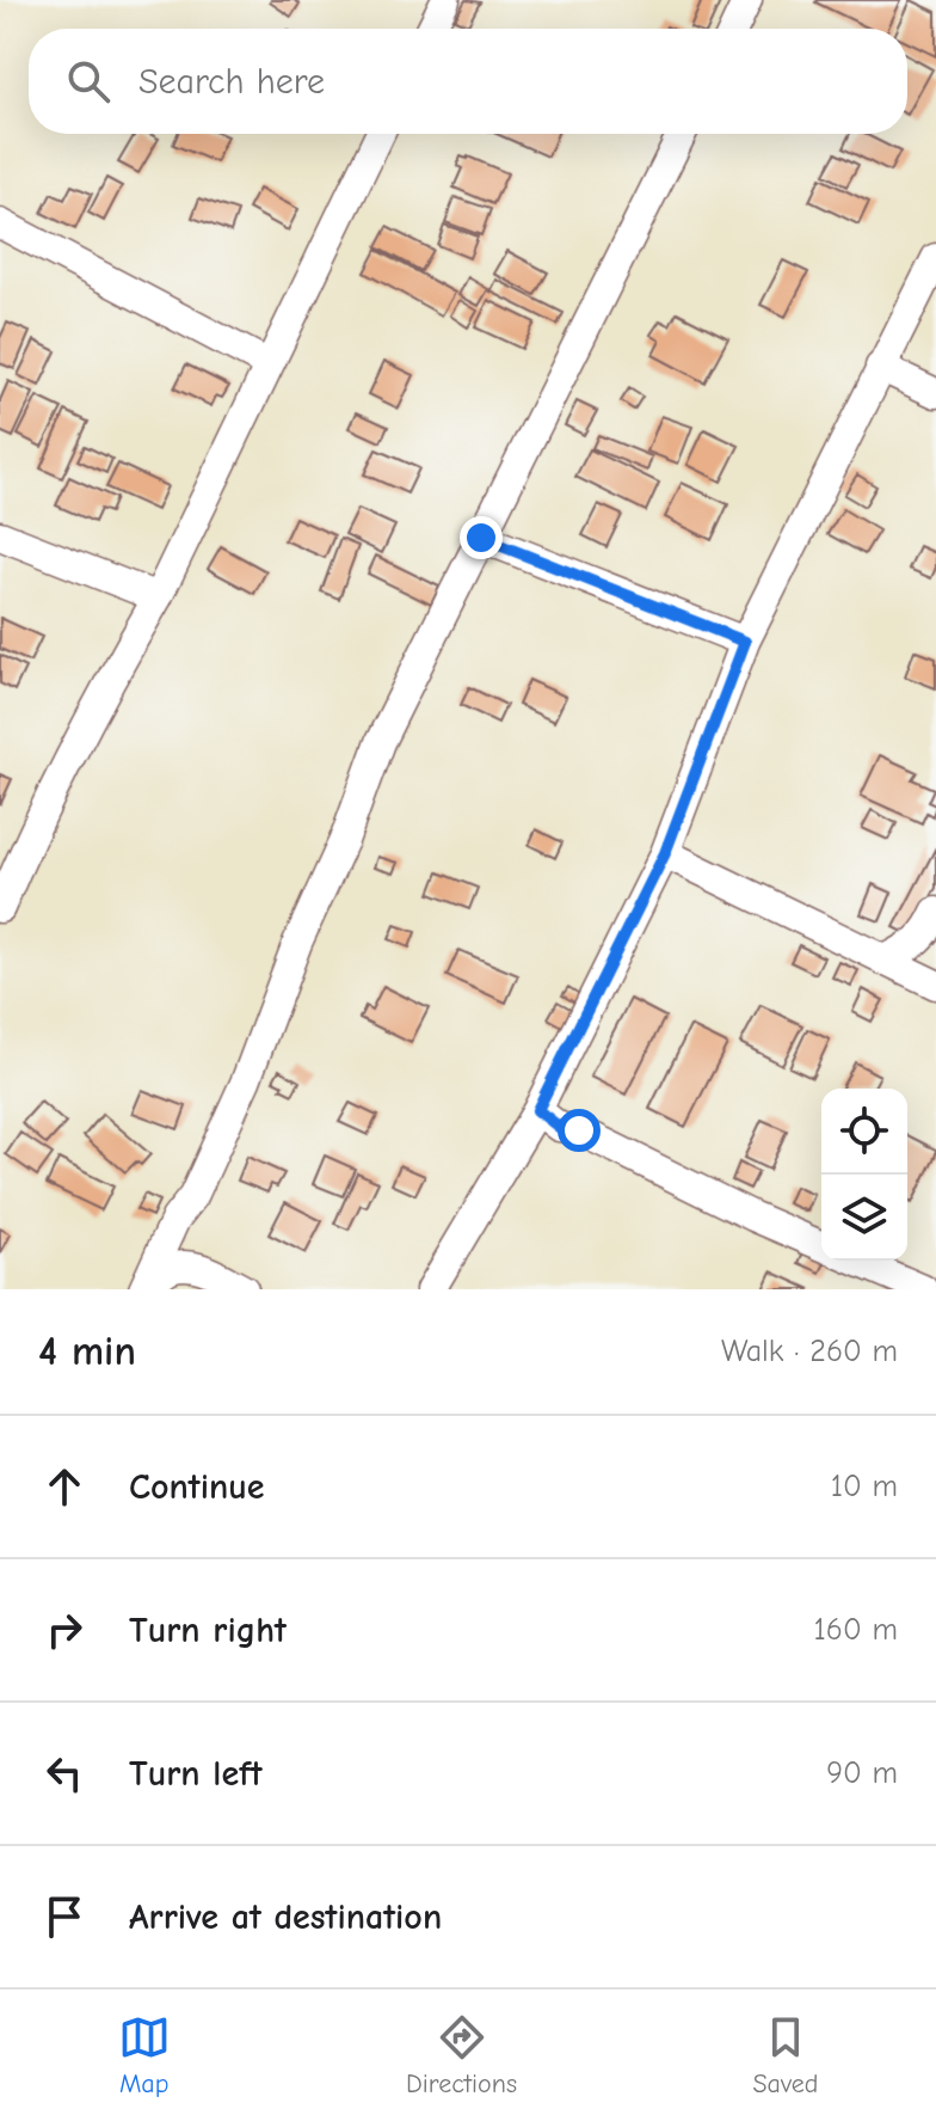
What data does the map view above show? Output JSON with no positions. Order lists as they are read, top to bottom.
{
  "page": {
    "search": "Search here",
    "heading": ["4 min", "Walk · 260 m"],
    "list": [
      ["Continue", "10 m"],
      ["Turn right", "160 m"],
      ["Turn left", "90 m"],
      "Arrive at destination"
    ],
    "nav": ["Map", "Directions", "Saved"]
  }
}
